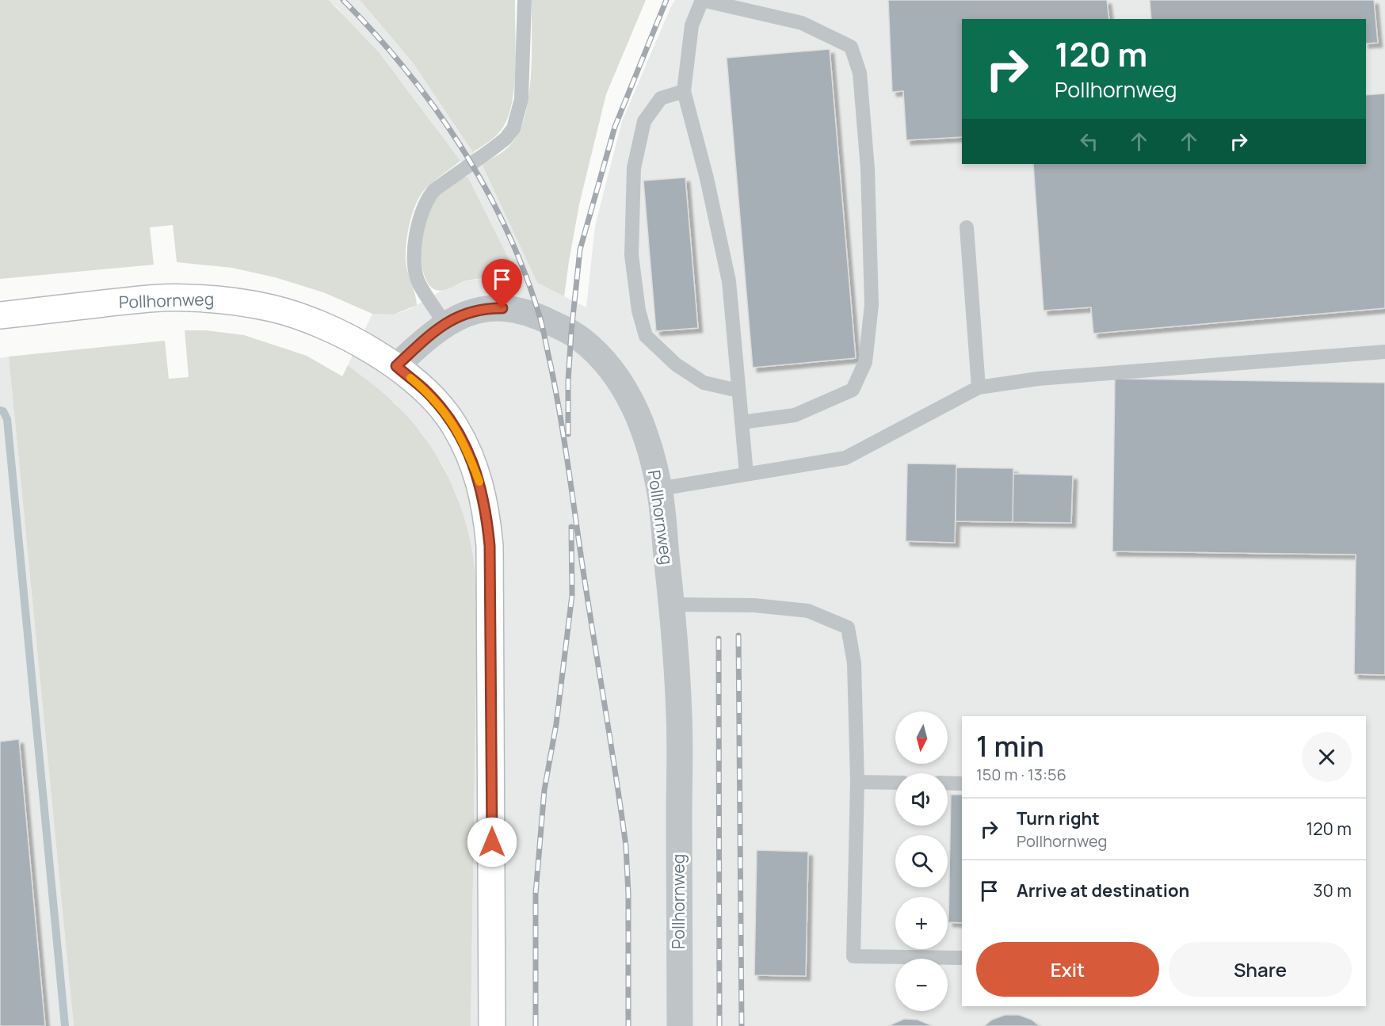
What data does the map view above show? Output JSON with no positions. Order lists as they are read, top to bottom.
{
  "streets": {
    "main road": ["Pollhornweg"]
  },
  "north": "bottom",
  "page": {
    "turn": ["120 m", "Pollhornweg"],
    "map_buttons": ["+", "−"],
    "heading": ["1 min", "150 m · 13:56"],
    "list": [
      {
        "name": "Turn right",
        "note": "Pollhornweg",
        "value": "120 m"
      },
      {
        "name": "Arrive at destination",
        "value": "30 m"
      }
    ],
    "buttons": ["Exit", "Share"]
  }
}
